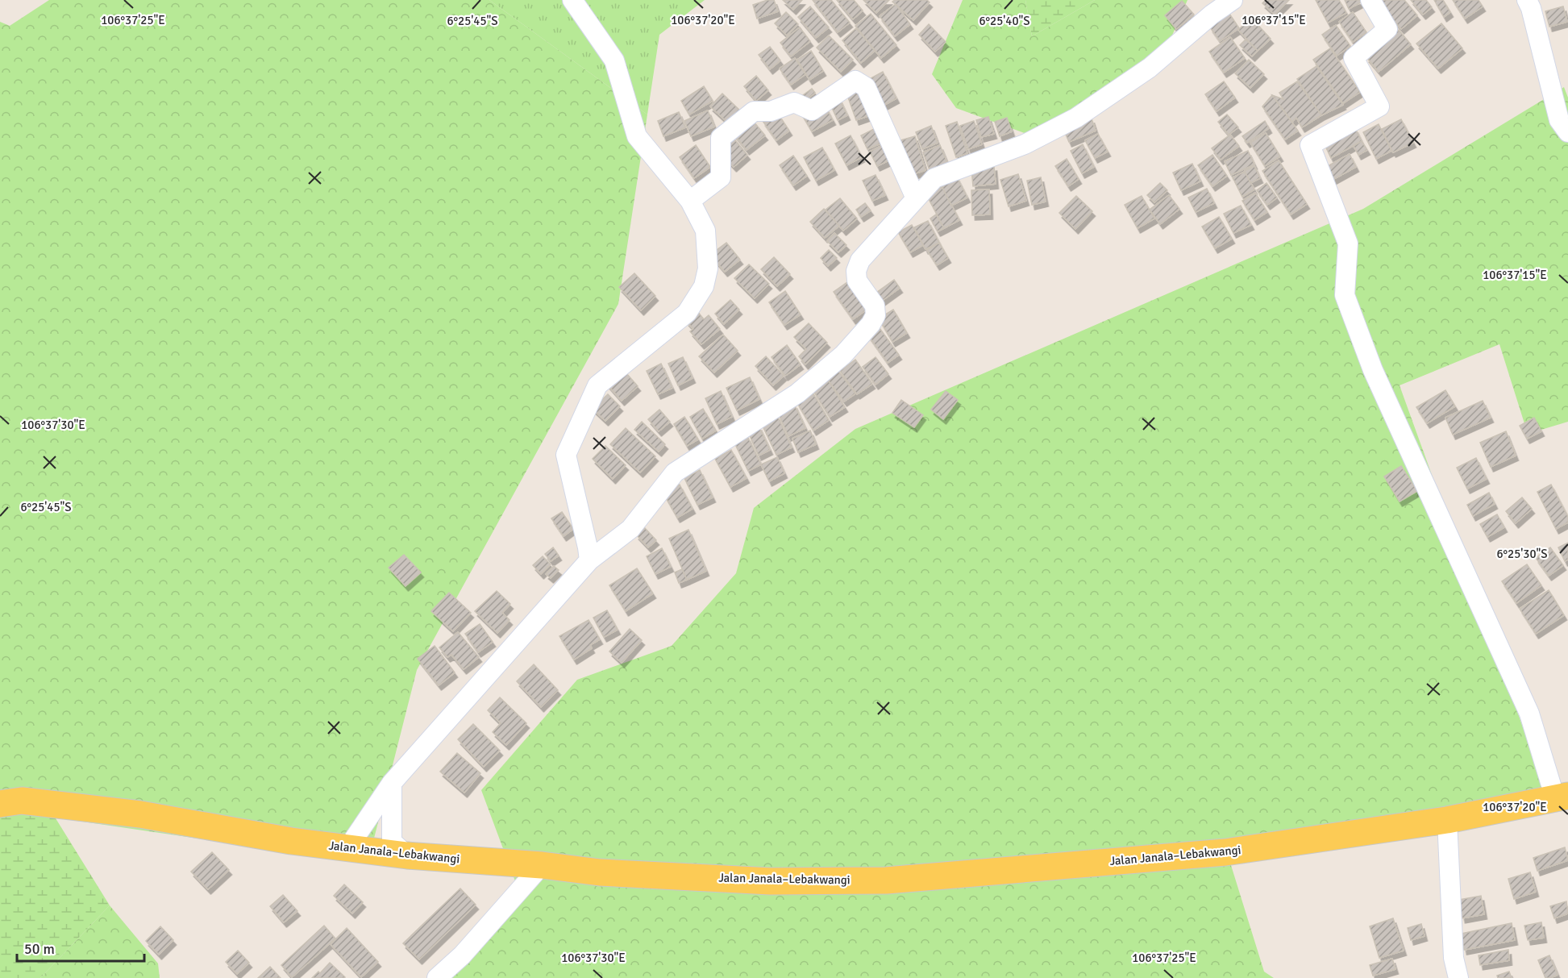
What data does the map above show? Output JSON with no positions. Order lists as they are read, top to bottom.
{
  "streets": {
    "main road": ["Jalan Janala–Lebakwangi"]
  },
  "scale_bar": "50 m",
  "coordinates": [
    "106°37'25\"E",
    "106°37'20\"E",
    "106°37'15\"E",
    "6°25'45\"S",
    "6°25'40\"S",
    "106°37'30\"E",
    "6°25'30\"S"
  ]
}
